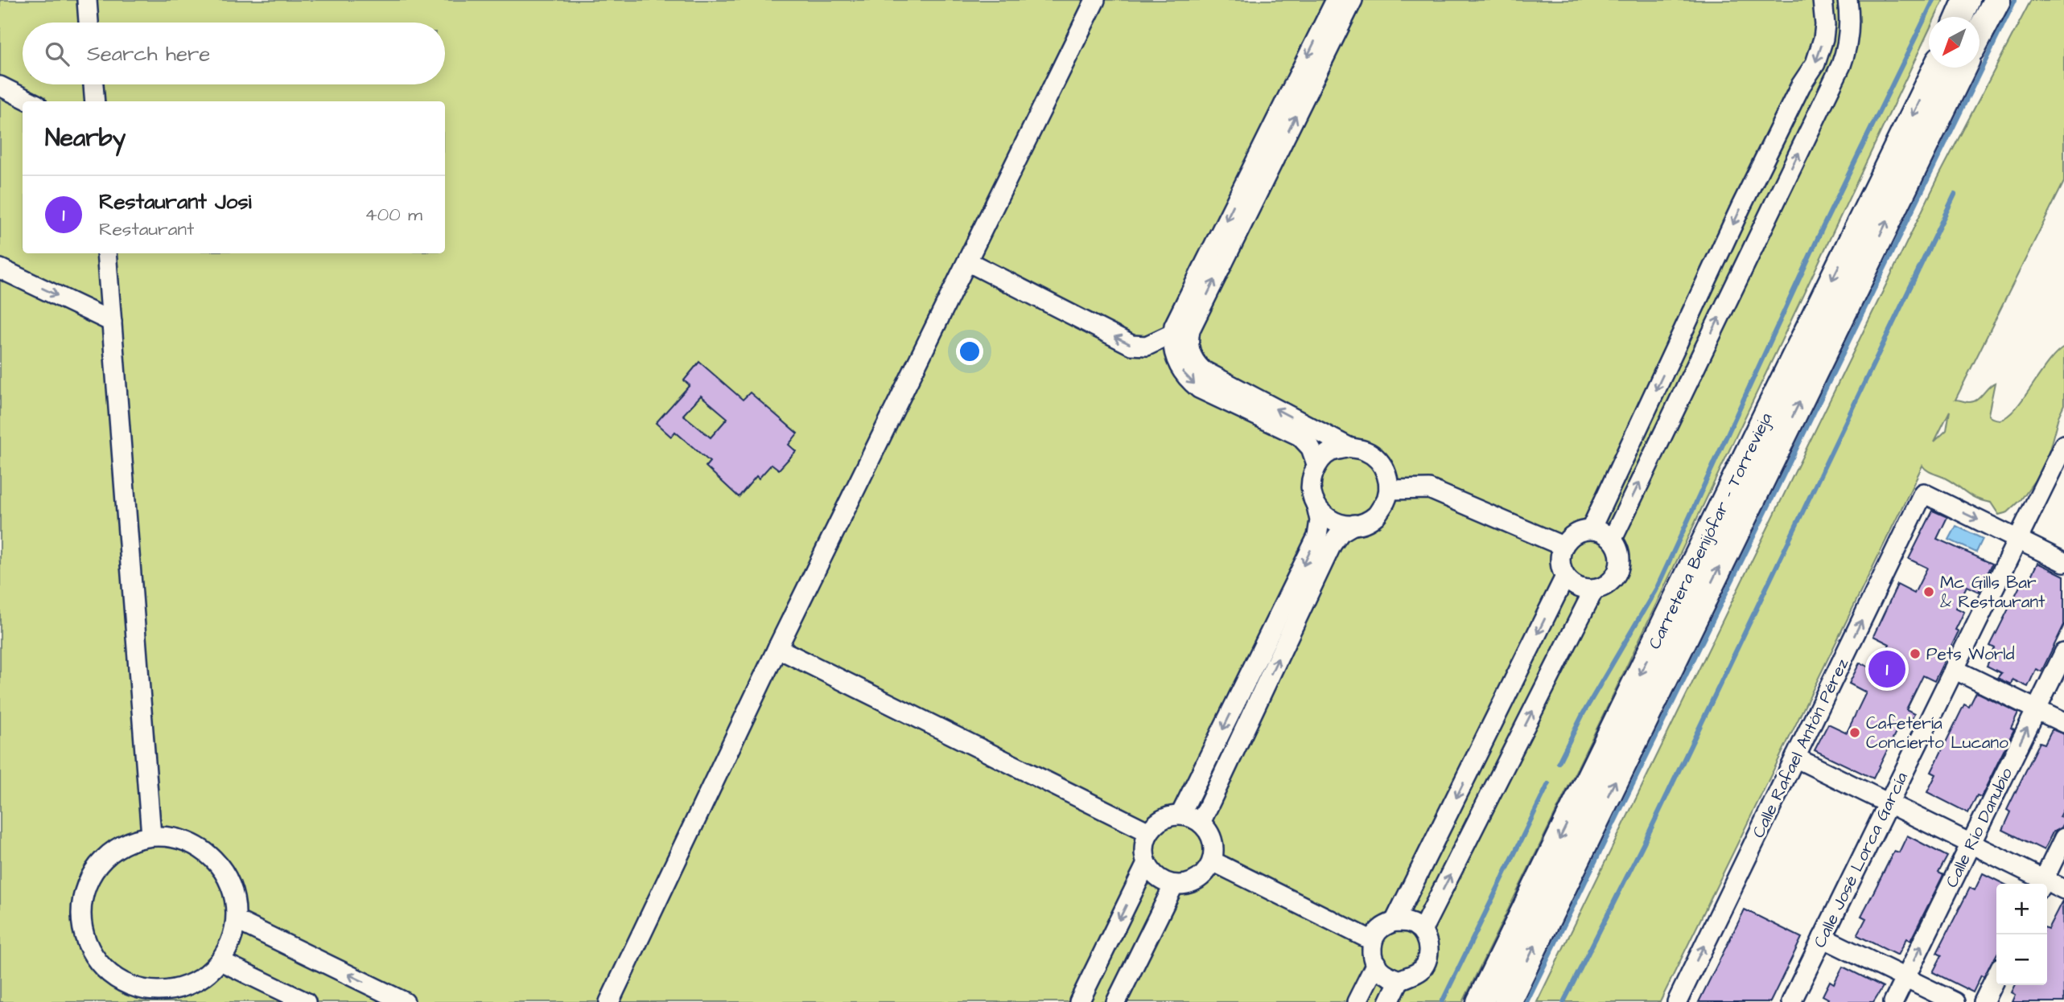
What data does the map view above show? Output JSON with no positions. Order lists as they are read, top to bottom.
{
  "streets": {
    "main road": ["Carretera Benijófar - Torrevieja"],
    "street": ["Calle Rafael Antón Pérez", "Calle Río Danubio", "Calle José Lorca García"]
  },
  "crossings": [
    ["Calle Rafael Antón Pérez", "Calle José Lorca García"]
  ],
  "one_way": ["Calle Rafael Antón Pérez", "Calle Río Danubio"],
  "places": ["Mc Gills Bar & Restaurant", "Pets World", "Cafetería Concierto Lucano"],
  "north": "bottom left",
  "page": {
    "search": "Search here",
    "heading": "Nearby",
    "list": [
      {
        "mark": "1",
        "name": "Restaurant Josi",
        "note": "Restaurant",
        "value": "400 m"
      }
    ],
    "pins": "1",
    "map_buttons": ["+", "−"]
  }
}
